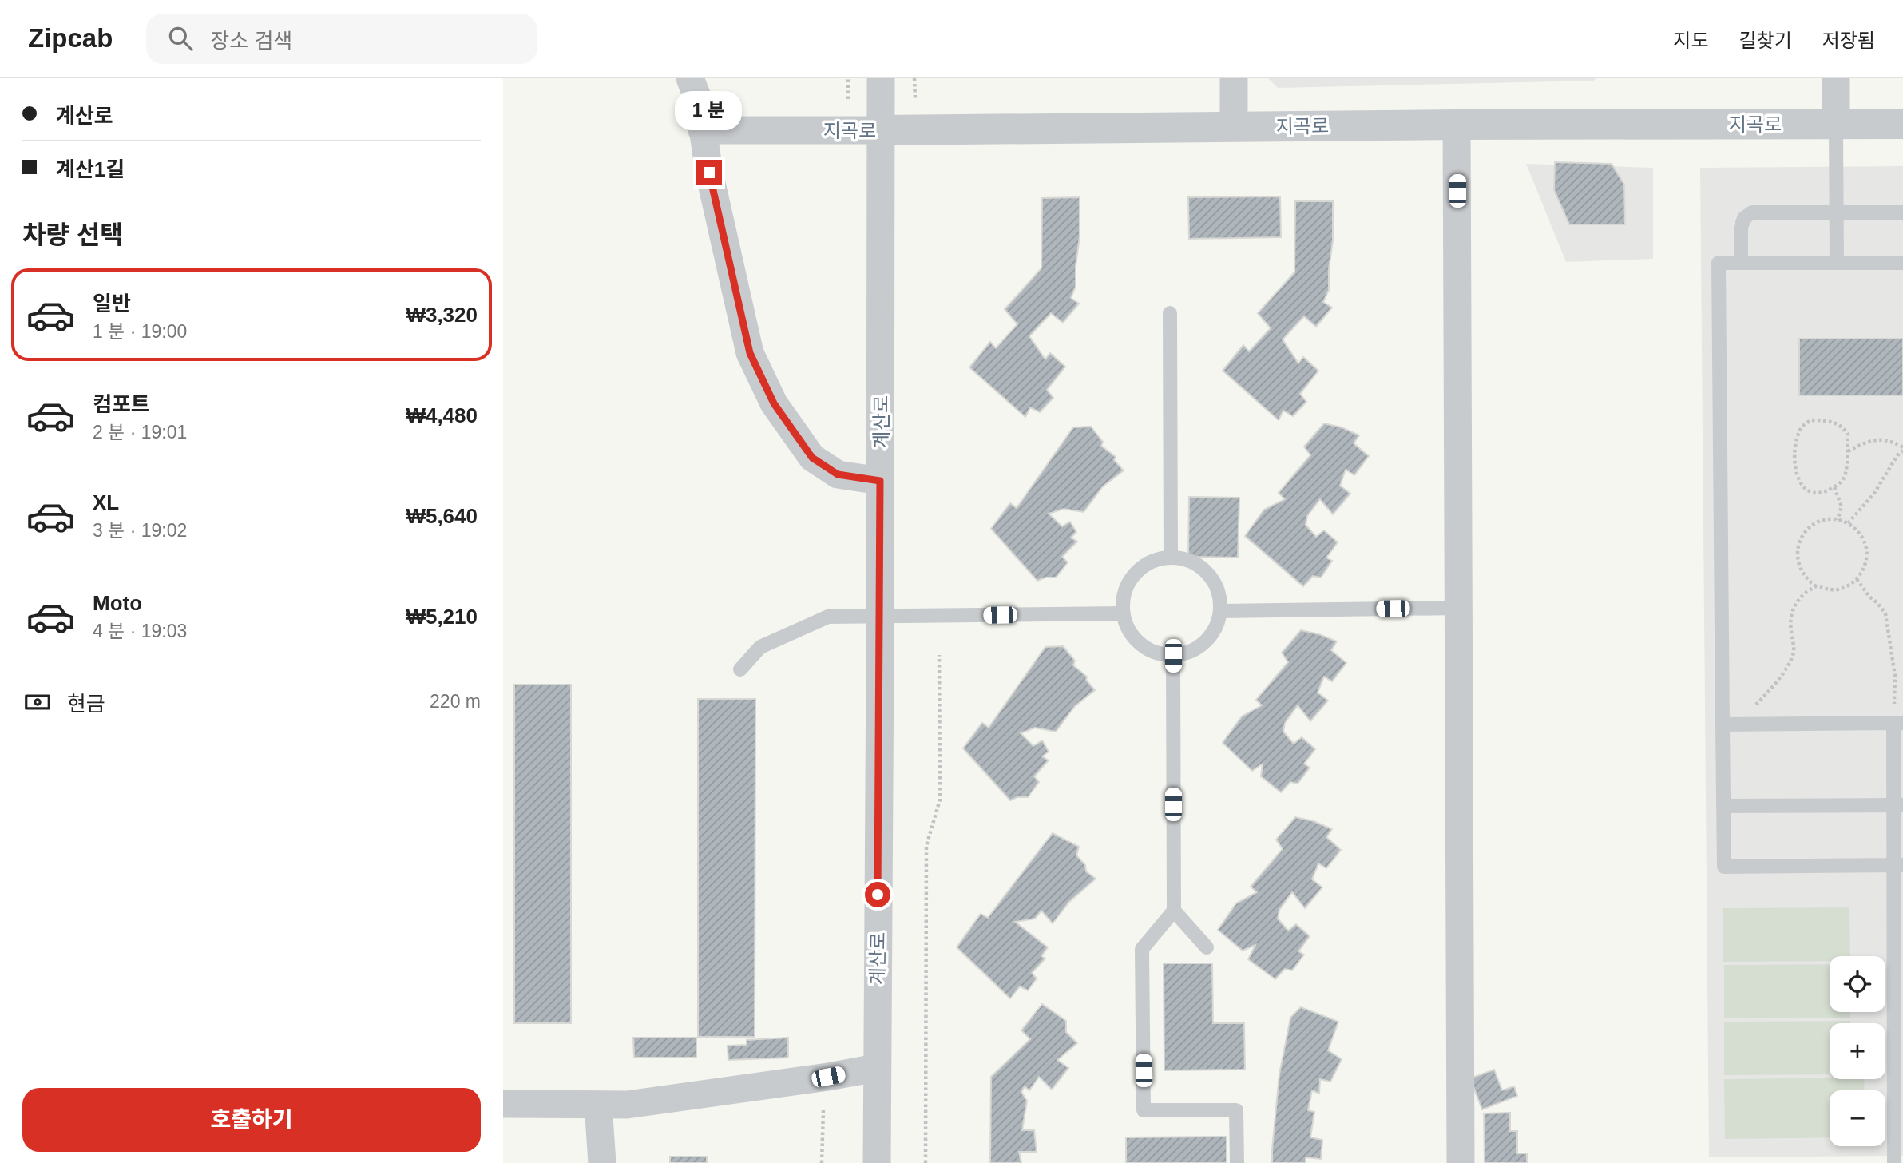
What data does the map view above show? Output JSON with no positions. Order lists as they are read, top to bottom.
{
  "streets": {
    "street": ["지곡로", "계산로"]
  },
  "crossings": [
    ["지곡로", "계산로"]
  ],
  "page": {
    "header": "Zipcab",
    "search": "장소 검색",
    "nav": ["지도", "길찾기", "저장됨"],
    "banner": ["계산로", "계산1길"],
    "bubble": "1 분",
    "heading": "차량 선택",
    "list": [
      {
        "name": "일반",
        "note": "1 분 · 19:00",
        "value": "₩3,320"
      },
      {
        "name": "컴포트",
        "note": "2 분 · 19:01",
        "value": "₩4,480"
      },
      {
        "name": "XL",
        "note": "3 분 · 19:02",
        "value": "₩5,640"
      },
      {
        "name": "Moto",
        "note": "4 분 · 19:03",
        "value": "₩5,210"
      }
    ],
    "pay": ["현금", "220 m"],
    "map_buttons": ["+", "−"],
    "buttons": "호출하기"
  }
}
